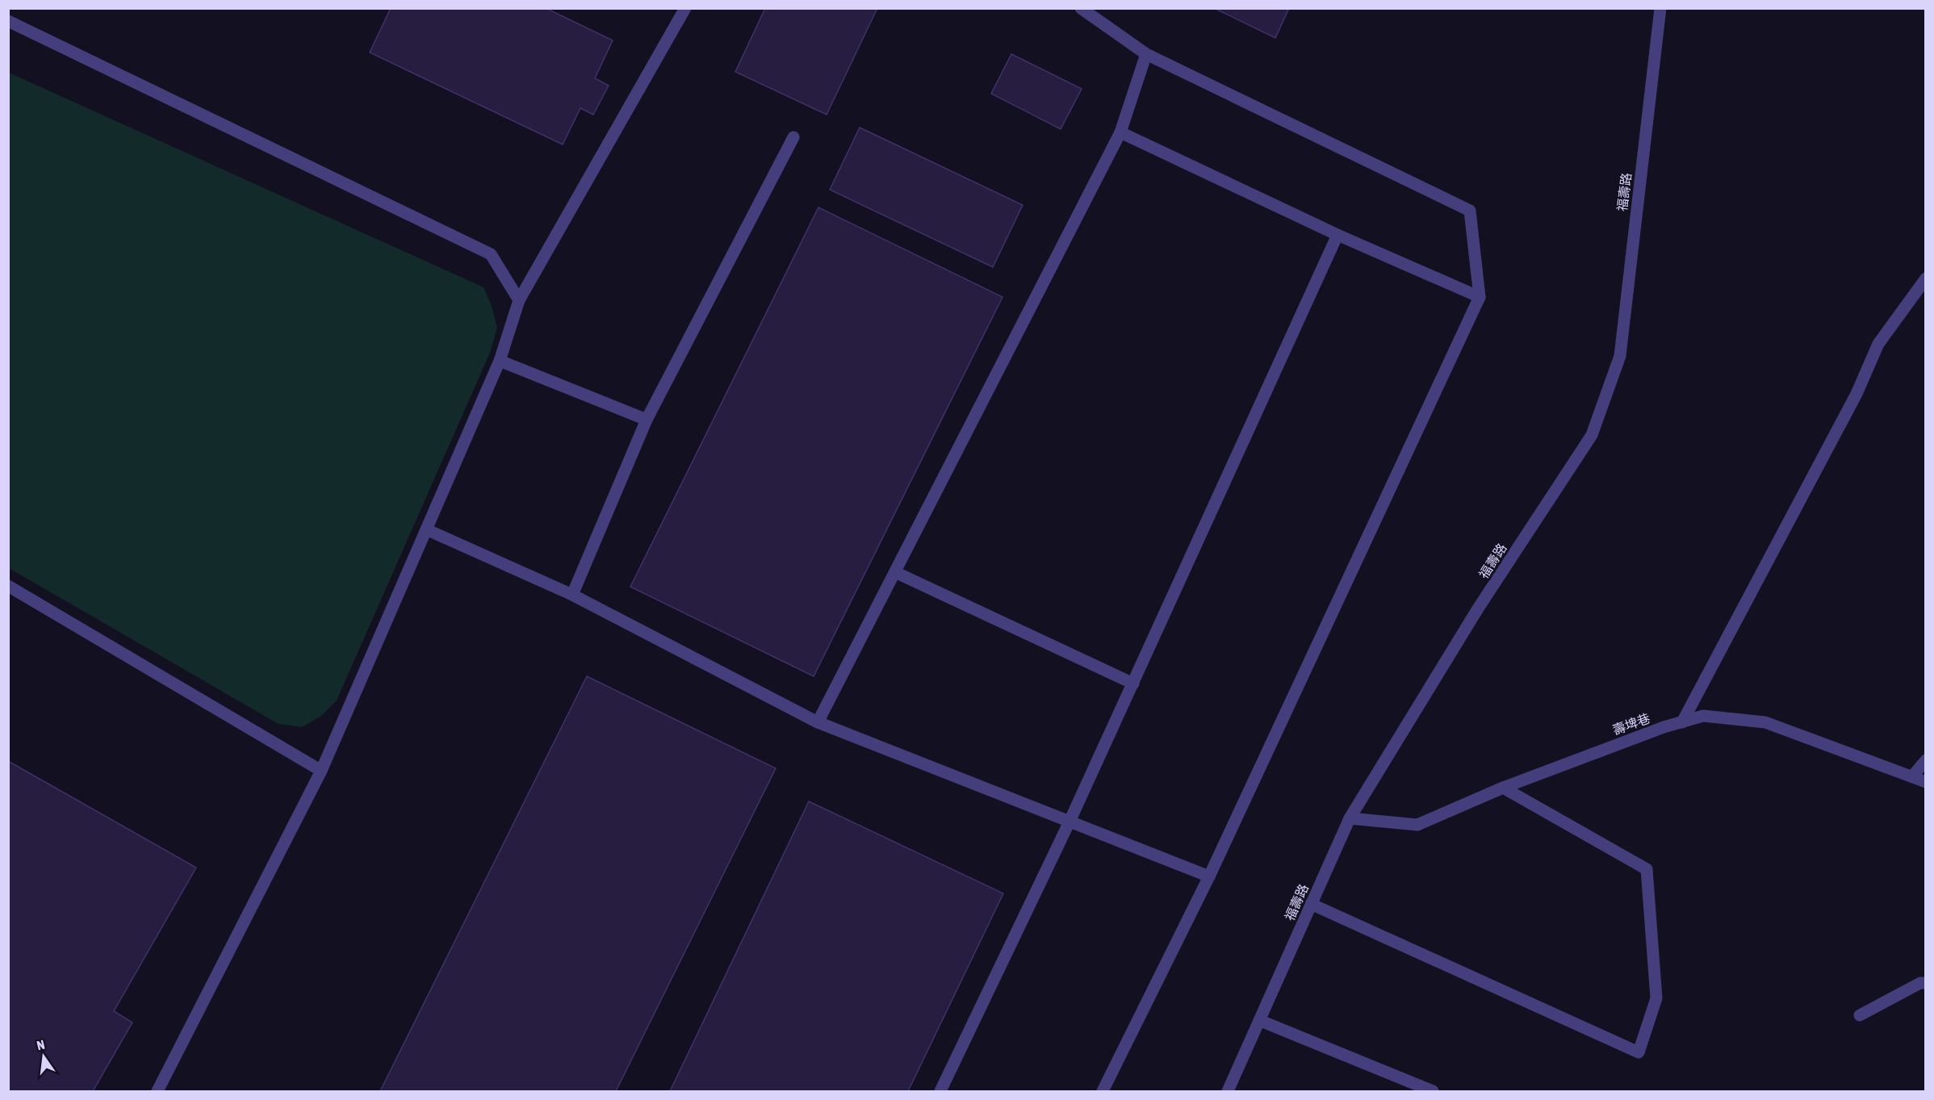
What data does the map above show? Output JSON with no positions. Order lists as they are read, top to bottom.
{
  "streets": {
    "street": ["福壽路", "壽埤巷"]
  },
  "crossings": [
    ["福壽路", "壽埤巷"]
  ],
  "north": "top"
}
